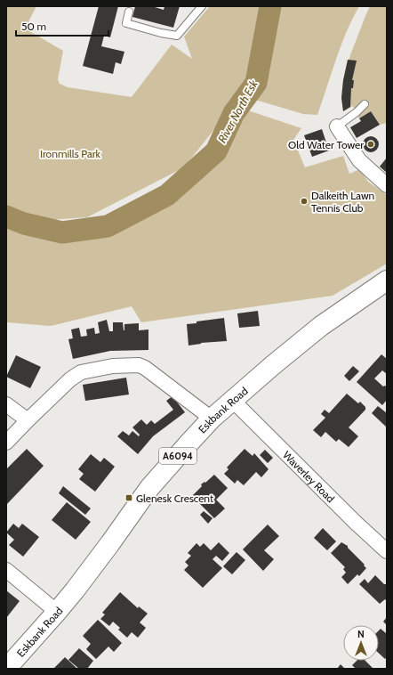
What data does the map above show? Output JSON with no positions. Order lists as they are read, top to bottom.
{
  "streets": {
    "main road": ["Eskbank Road", "A6094"],
    "street": ["Waverley Road"]
  },
  "crossings": [
    ["Eskbank Road", "Waverley Road"]
  ],
  "water": ["River North Esk"],
  "parks": ["Ironmills Park"],
  "places": {
    "other": ["Old Water Tower", "Dalkeith Lawn Tennis Club"],
    "transit": ["Glenesk Crescent"]
  },
  "scale_bar": "50 m",
  "north": "top"
}
